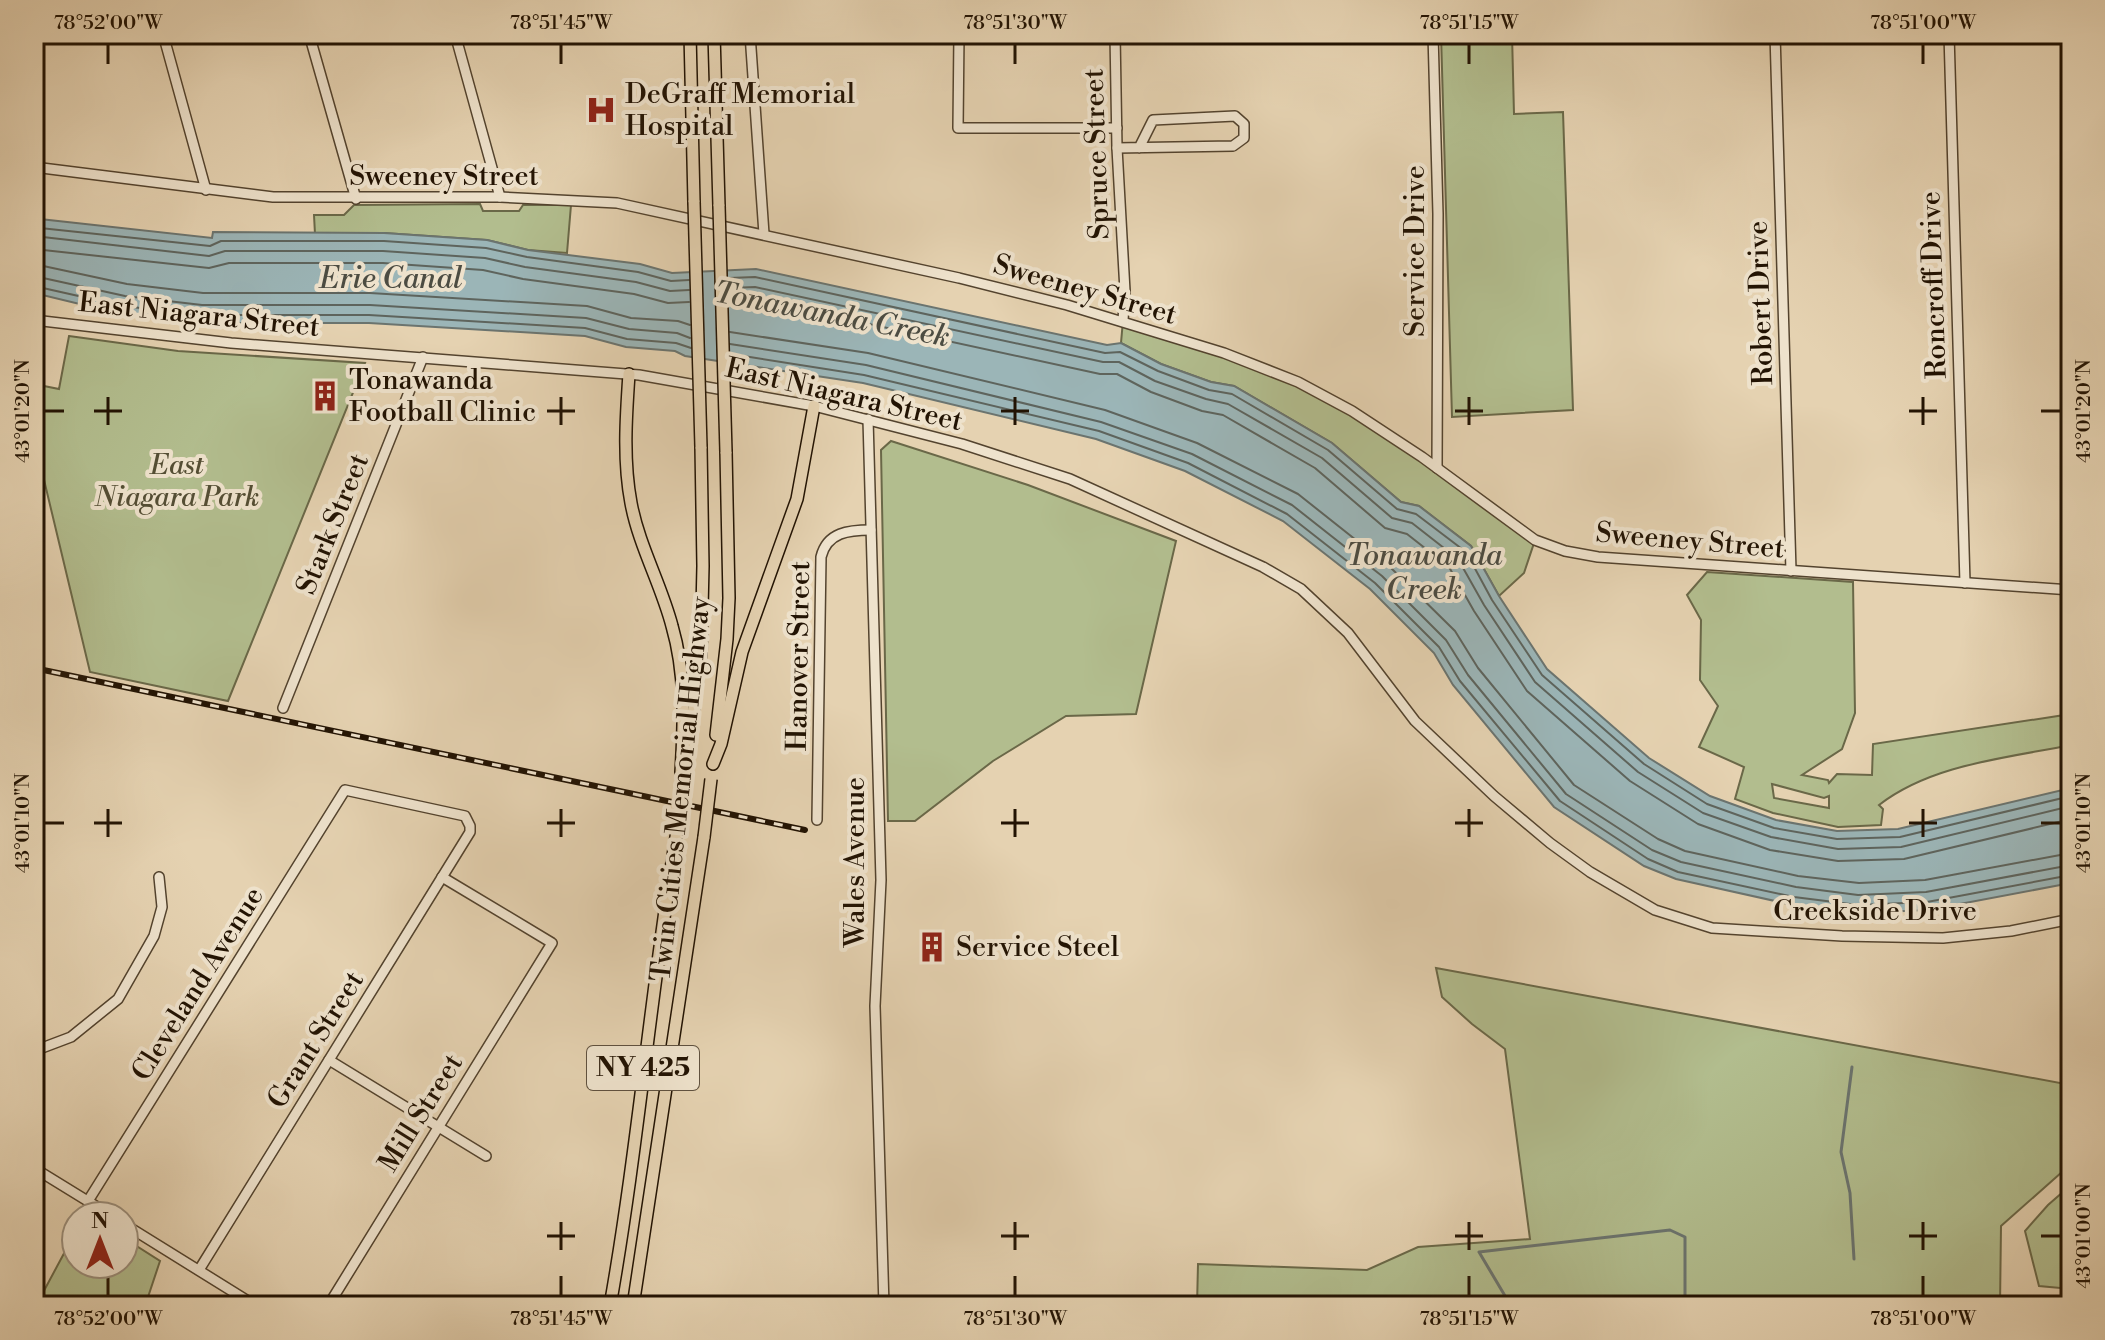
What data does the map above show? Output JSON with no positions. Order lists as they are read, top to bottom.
{
  "streets": {
    "main road": ["Twin Cities Memorial Highway", "NY 425"],
    "street": [
      "Spruce Street",
      "Sweeney Street",
      "Service Drive",
      "Roncroff Drive",
      "Robert Drive",
      "East Niagara Street",
      "Stark Street",
      "Hanover Street",
      "Wales Avenue",
      "Creekside Drive",
      "Cleveland Avenue",
      "Grant Street",
      "Mill Street"
    ]
  },
  "crossings": [
    ["Spruce Street", "Sweeney Street"],
    ["Sweeney Street", "Service Drive"],
    ["Sweeney Street", "Roncroff Drive"],
    ["Sweeney Street", "Robert Drive"],
    ["East Niagara Street", "Stark Street"],
    ["East Niagara Street", "Wales Avenue"],
    ["East Niagara Street", "Creekside Drive"],
    ["Hanover Street", "Wales Avenue"],
    ["Cleveland Avenue", "Grant Street"],
    ["Grant Street", "Mill Street"]
  ],
  "water": ["Erie Canal", "Tonawanda Creek"],
  "parks": ["East Niagara Park"],
  "places": {
    "hospital": ["DeGraff Memorial Hospital"],
    "building": ["Tonawanda Football Clinic", "Service Steel"]
  },
  "north": "top",
  "coordinates": [
    "78°52'00\"W",
    "78°51'45\"W",
    "78°51'30\"W",
    "78°51'15\"W",
    "78°51'00\"W",
    "43°01'20\"N",
    "43°01'10\"N",
    "43°01'00\"N"
  ]
}
